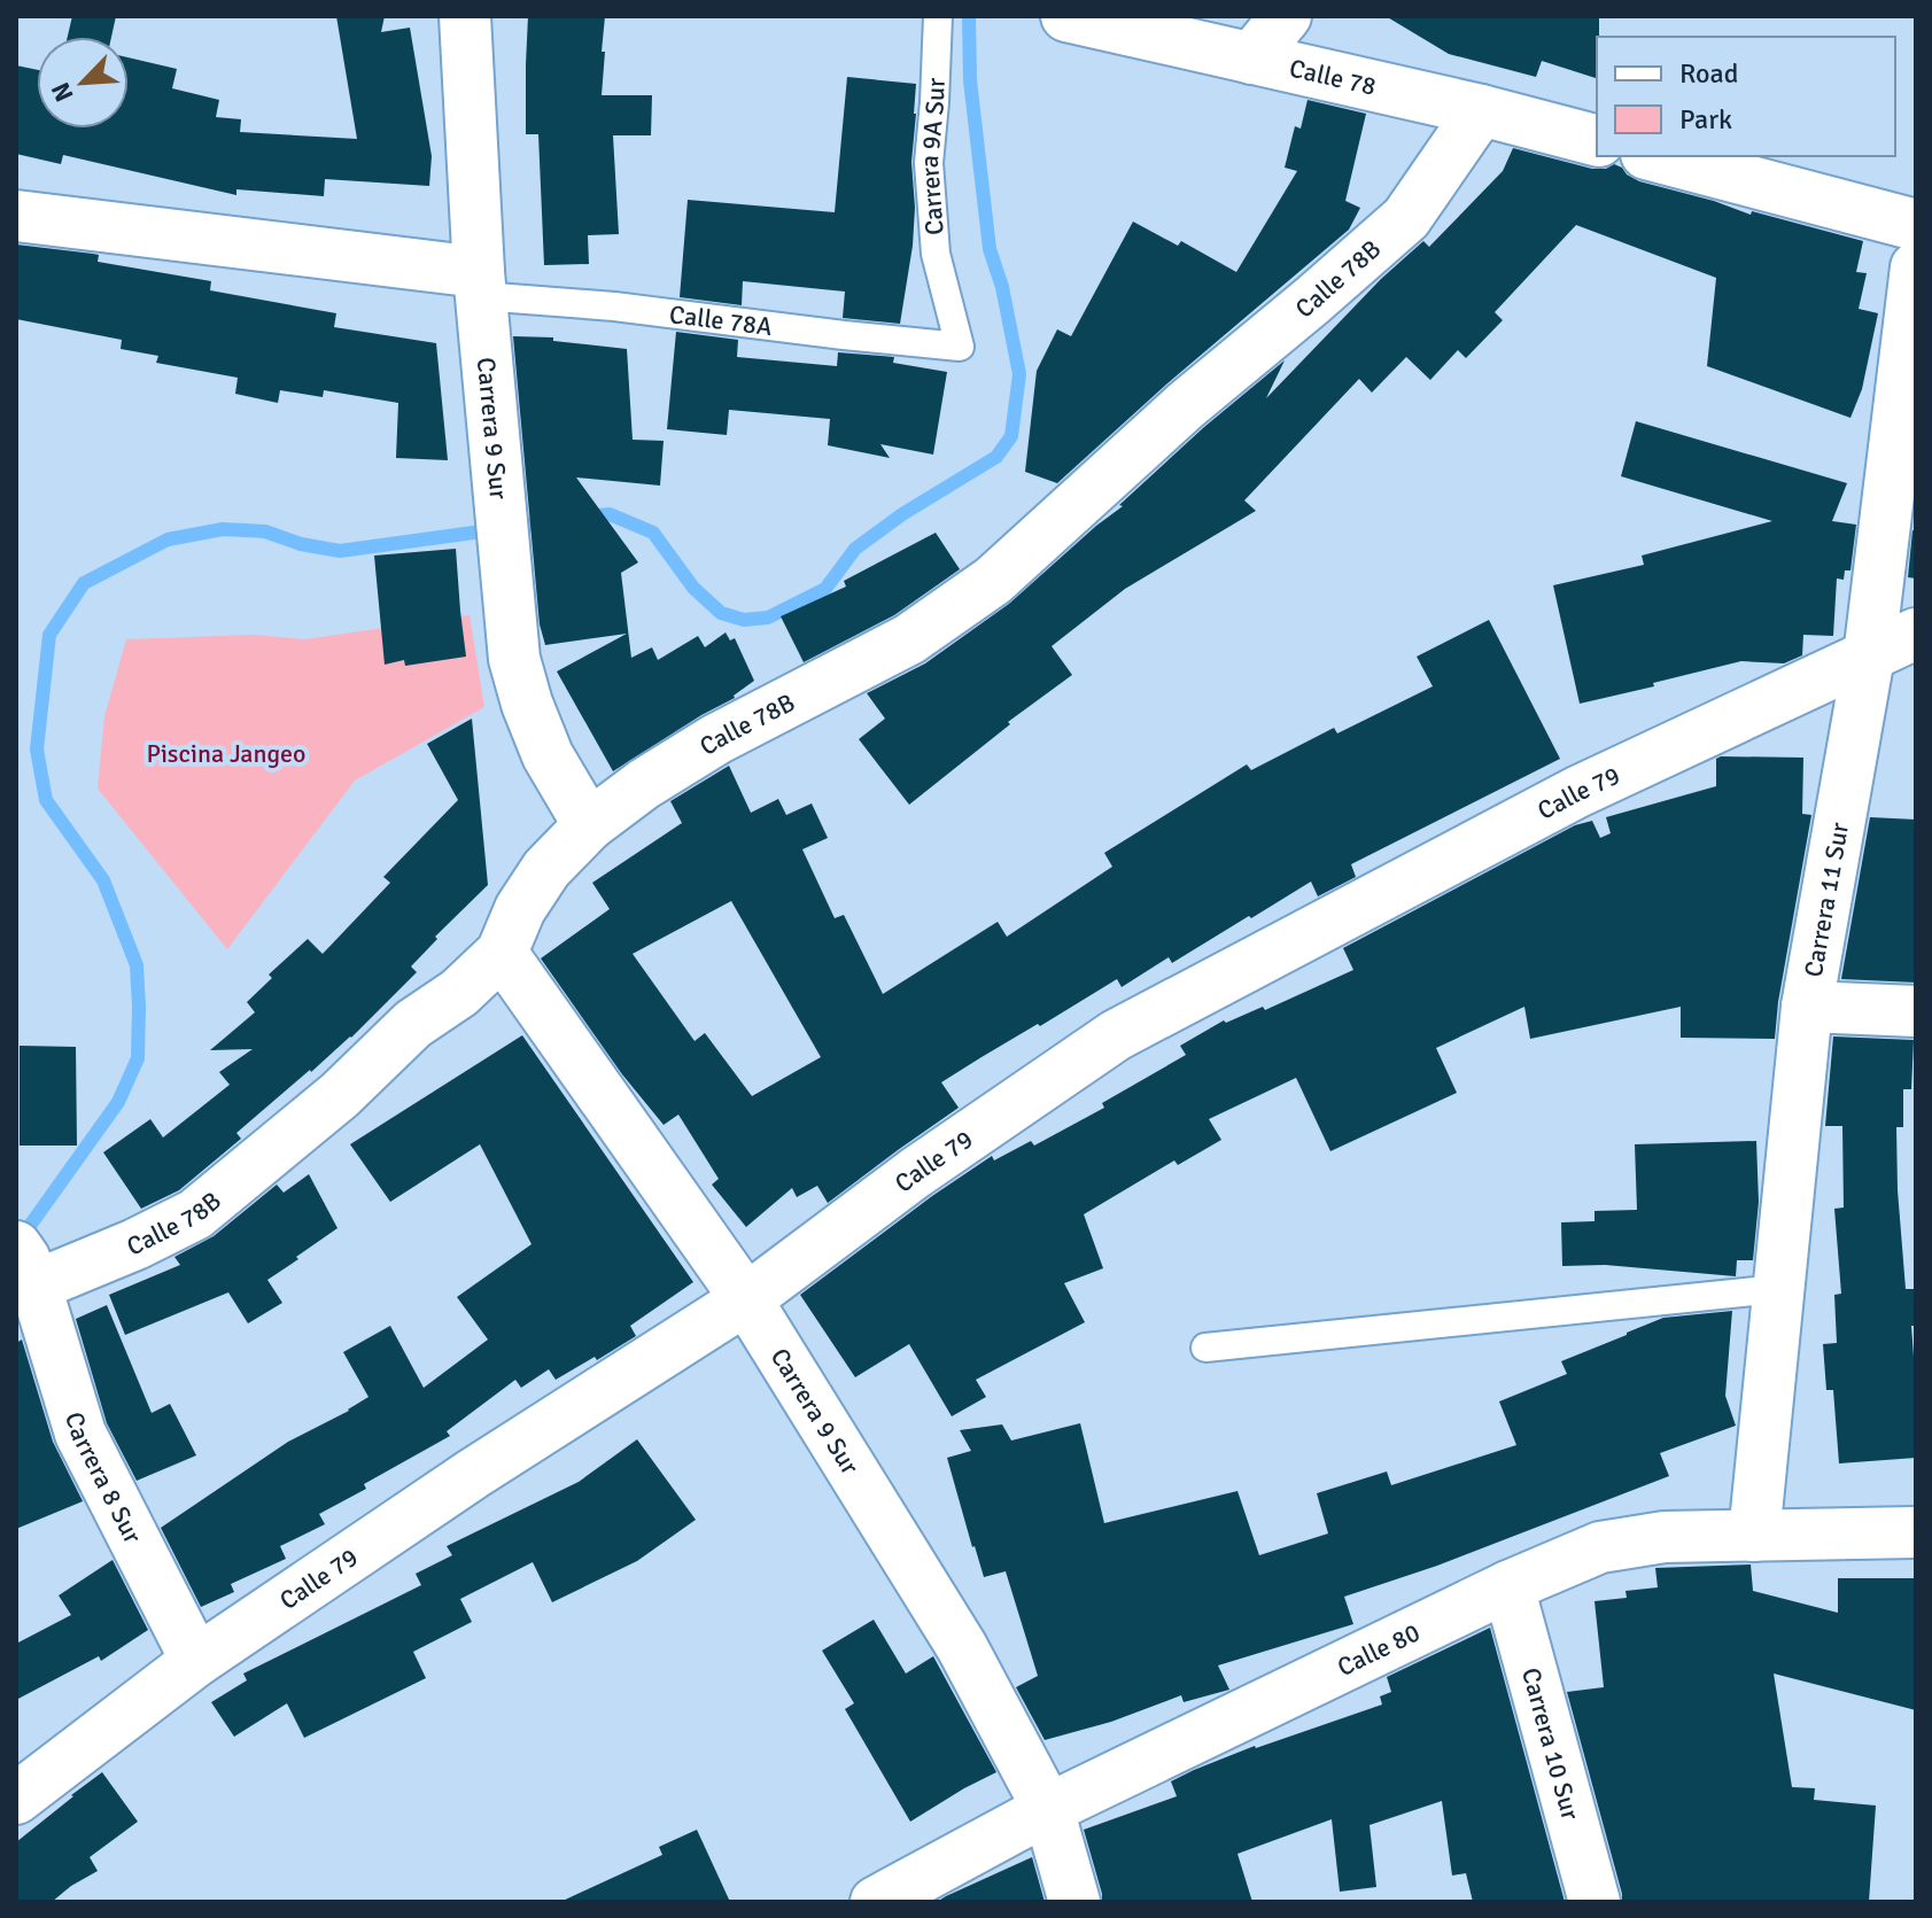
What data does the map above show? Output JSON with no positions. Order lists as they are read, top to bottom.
{
  "streets": {
    "street": [
      "Calle 78",
      "Calle 78B",
      "Calle 78A",
      "Carrera 9 Sur",
      "Calle 79",
      "Carrera 11 Sur",
      "Carrera 8 Sur",
      "Calle 80",
      "Carrera 10 Sur"
    ],
    "lane": ["Carrera 9A Sur"]
  },
  "crossings": [
    ["Calle 78", "Calle 78B"],
    ["Carrera 9A Sur", "Calle 78A"],
    ["Calle 78B", "Carrera 9 Sur"],
    ["Calle 78B", "Carrera 8 Sur"],
    ["Calle 78A", "Carrera 9 Sur"],
    ["Carrera 9 Sur", "Calle 79"],
    ["Carrera 9 Sur", "Calle 80"],
    ["Calle 79", "Carrera 11 Sur"],
    ["Calle 79", "Carrera 8 Sur"],
    ["Carrera 11 Sur", "Calle 80"],
    ["Calle 80", "Carrera 10 Sur"]
  ],
  "parks": ["Piscina Jangeo"],
  "legend": ["Road", "Park"],
  "north": "bottom left"
}
